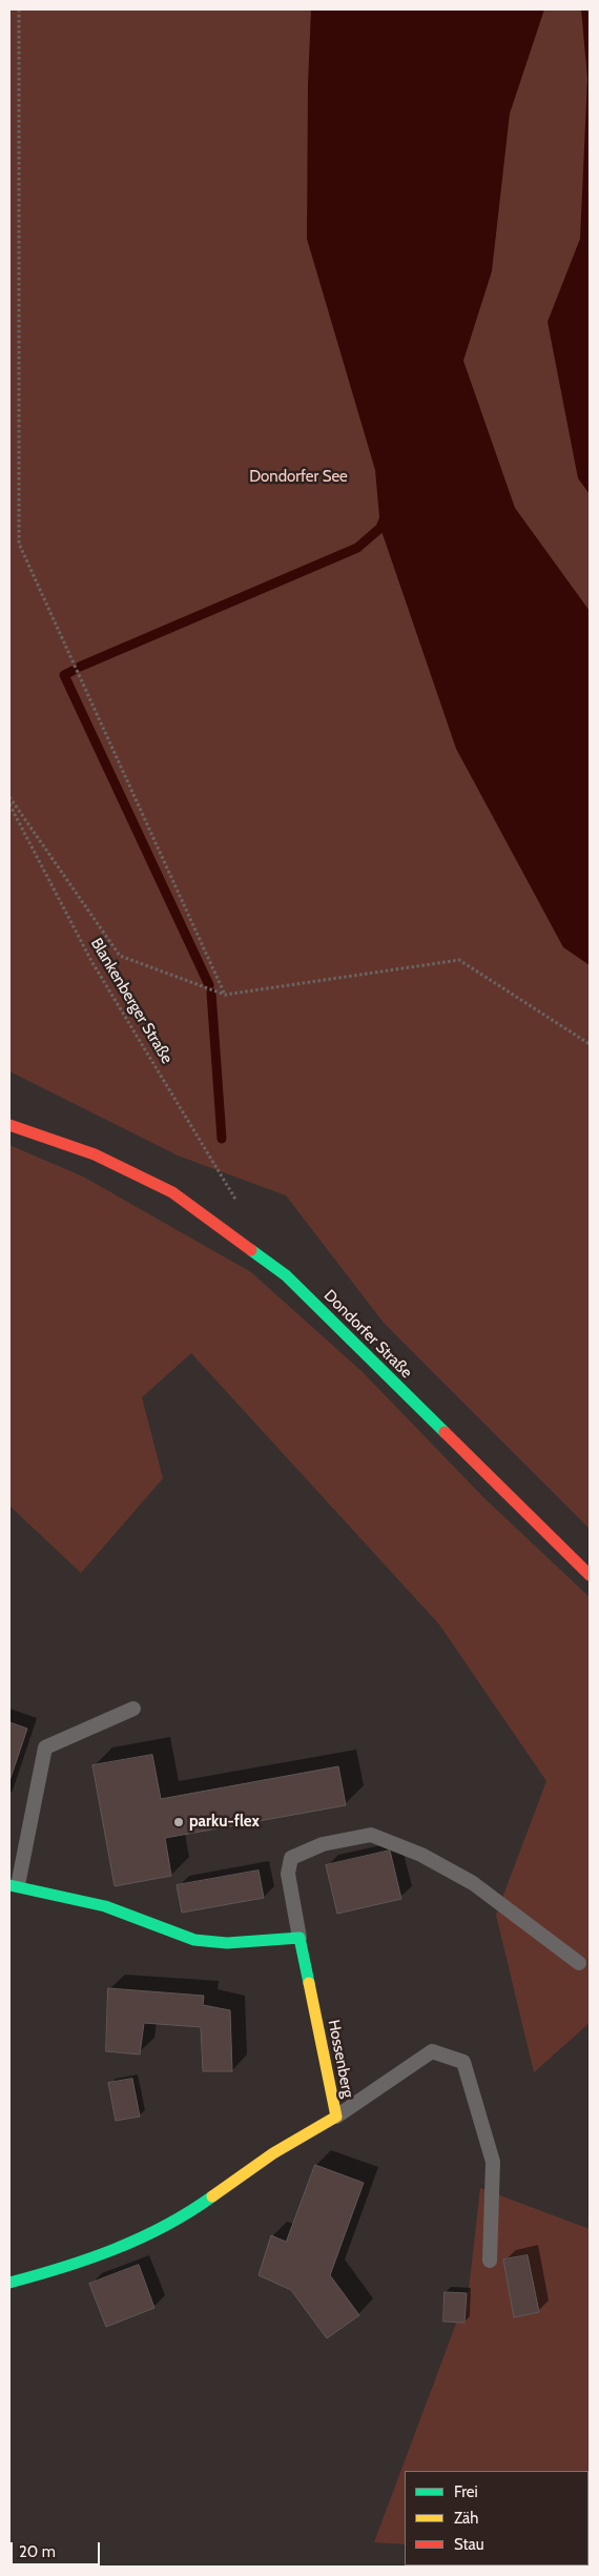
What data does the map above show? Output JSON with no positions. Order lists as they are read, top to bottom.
{
  "streets": {
    "street": ["Dondorfer Straße", "Hossenberg"],
    "path": ["Blankenberger Straße"]
  },
  "parks": ["Dondorfer See"],
  "places": ["parku-flex"],
  "legend": ["Frei", "Zäh", "Stau"],
  "scale_bar": "20 m"
}
